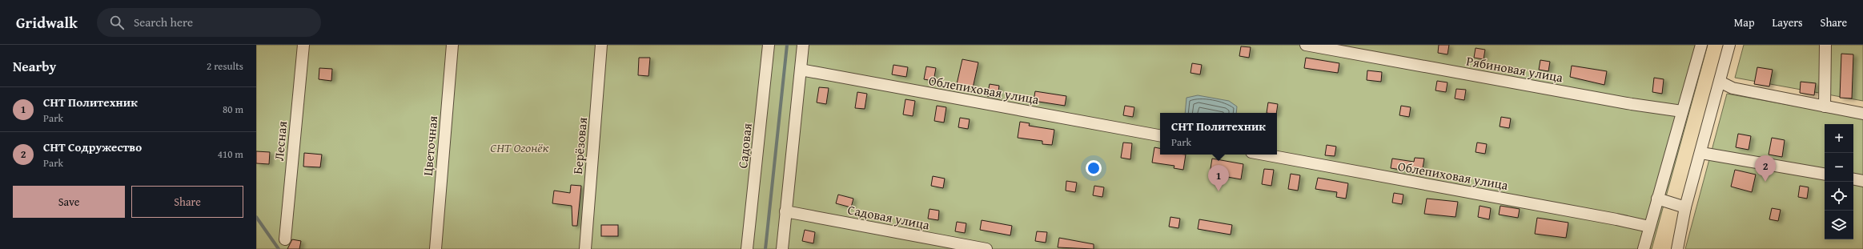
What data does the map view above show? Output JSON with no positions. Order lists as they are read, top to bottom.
{
  "streets": {
    "street": [
      "Рябиновая улица",
      "Облепиховая улица",
      "Лесная",
      "Цветочная",
      "Берёзовая",
      "Садовая",
      "Садовая улица"
    ]
  },
  "parks": ["СНТ Огонёк"],
  "page": {
    "header": "Gridwalk",
    "search": "Search here",
    "nav": ["Map", "Layers", "Share"],
    "heading": ["Nearby", "2 results"],
    "list": [
      {
        "mark": "1",
        "name": "СНТ Политехник",
        "note": "Park",
        "value": "80 m"
      },
      {
        "mark": "2",
        "name": "СНТ Содружество",
        "note": "Park",
        "value": "410 m"
      }
    ],
    "popup": ["СНТ Политехник", "Park"],
    "map_buttons": ["+", "−"],
    "pins": ["2", "1"],
    "buttons": ["Save", "Share"]
  }
}
